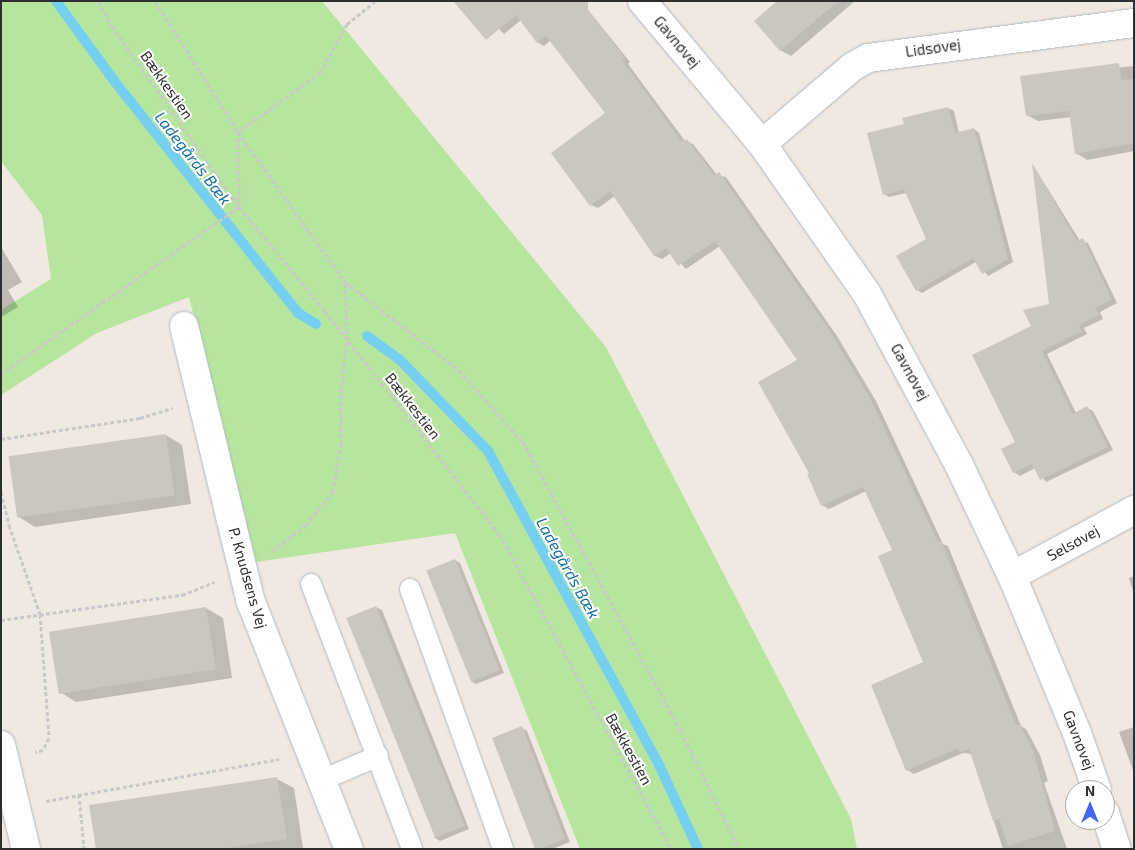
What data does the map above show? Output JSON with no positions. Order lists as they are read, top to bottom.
{
  "streets": {
    "street": [
      "Gavnøvej",
      "Lidsøvej",
      "Selsøvej",
      "P. Knudsens Vej"
    ],
    "path": ["Bækkestien"]
  },
  "crossings": [
    ["Gavnøvej", "Lidsøvej"],
    ["Gavnøvej", "Selsøvej"]
  ],
  "water": ["Ladegårds Bæk"],
  "north": "top"
}
